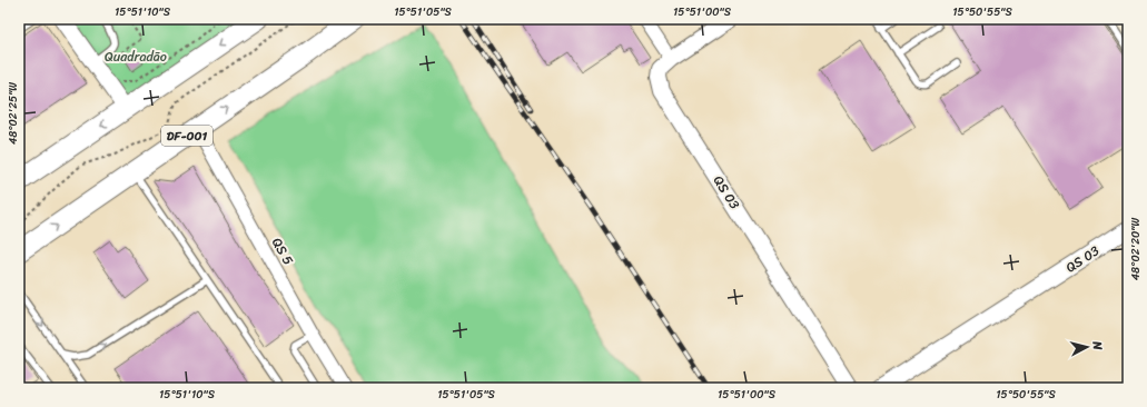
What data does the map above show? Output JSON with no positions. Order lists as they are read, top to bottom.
{
  "streets": {
    "highway": ["DF-001"],
    "street": ["QS 03", "QS 5"]
  },
  "crossings": [
    ["DF-001", "QS 5"]
  ],
  "parks": ["Quadradão"],
  "north": "right",
  "coordinates": [
    "15°51'10\"S",
    "15°51'05\"S",
    "15°51'00\"S",
    "15°50'55\"S",
    "48°02'25\"W",
    "48°02'20\"W"
  ]
}
